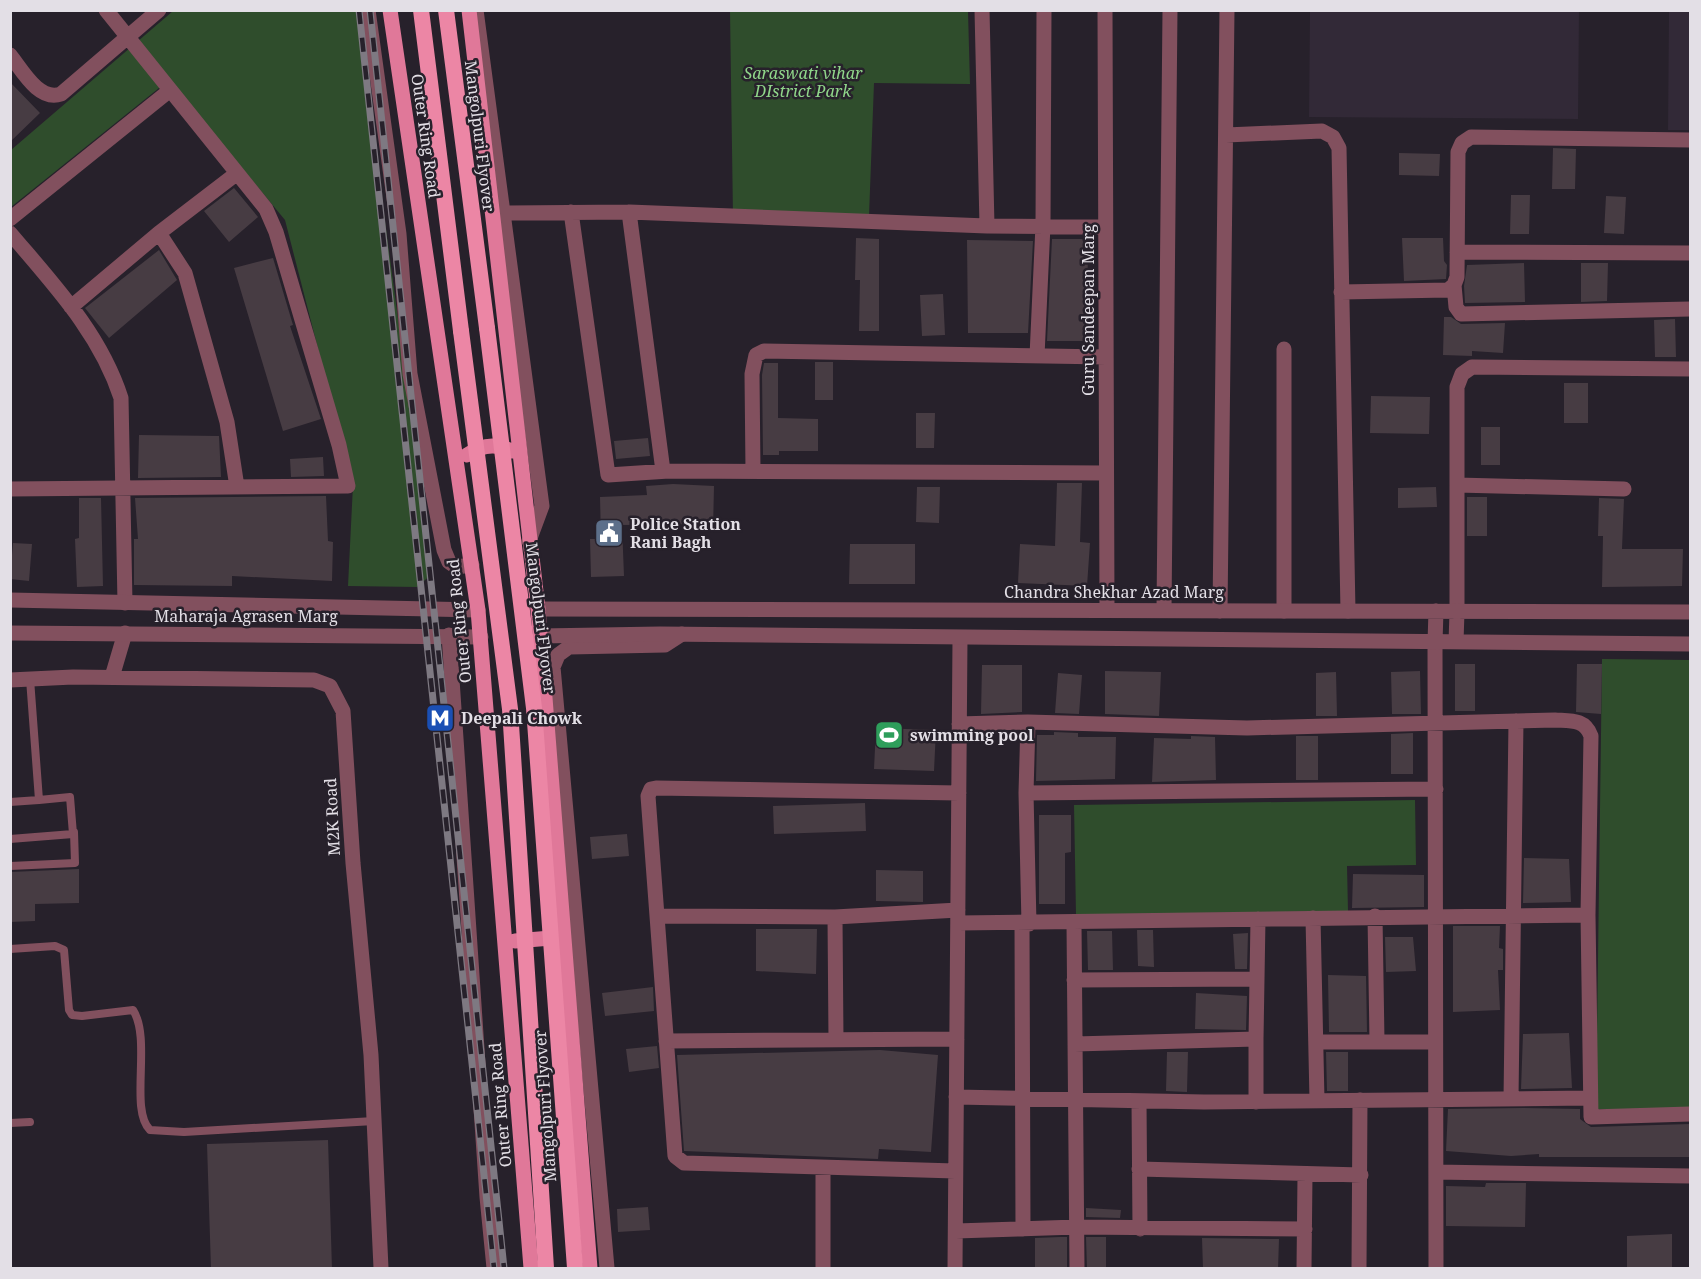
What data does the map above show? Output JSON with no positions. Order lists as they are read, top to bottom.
{
  "streets": {
    "highway": ["Mangolpuri Flyover"],
    "main road": ["Outer Ring Road"],
    "street": [
      "Guru Sandeepan Marg",
      "Chandra Shekhar Azad Marg",
      "Maharaja Agrasen Marg",
      "M2K Road"
    ]
  },
  "crossings": [
    ["Outer Ring Road", "Maharaja Agrasen Marg"],
    ["Guru Sandeepan Marg", "Chandra Shekhar Azad Marg"]
  ],
  "parks": ["Saraswati vihar DIstrict Park"],
  "places": {
    "public building": ["Police Station Rani Bagh"],
    "metro station": ["Deepali Chowk"],
    "sports": ["swimming pool"]
  }
}
